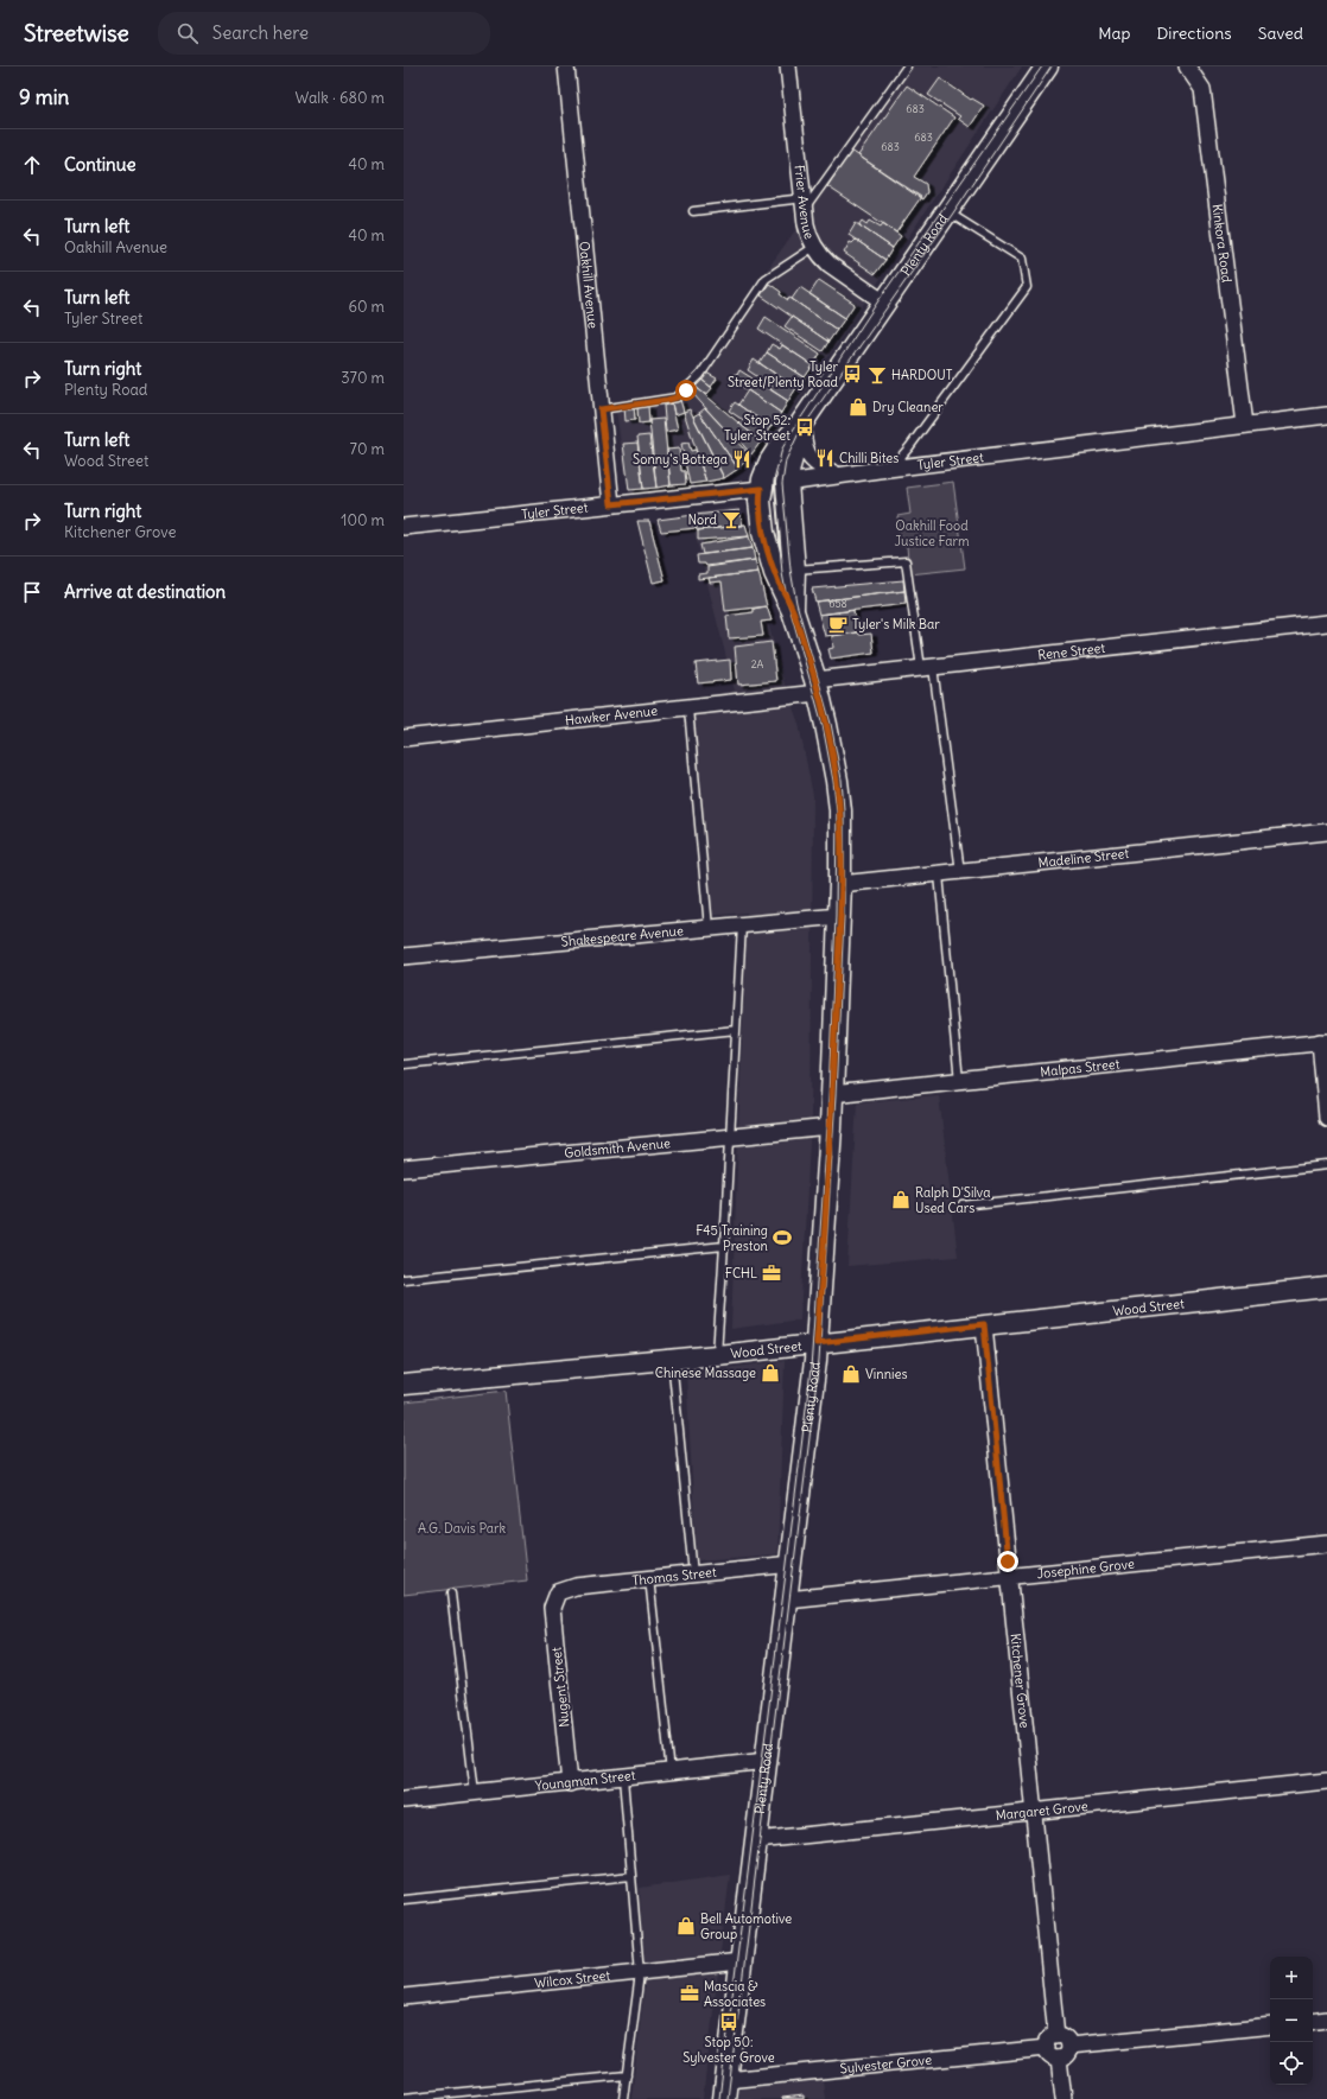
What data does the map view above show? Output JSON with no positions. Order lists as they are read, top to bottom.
{
  "streets": {
    "main road": ["Plenty Road", "Tyler Street"],
    "street": [
      "Frier Avenue",
      "Kinkora Road",
      "Oakhill Avenue",
      "Rene Street",
      "Hawker Avenue",
      "Madeline Street",
      "Shakespeare Avenue",
      "Malpas Street",
      "Goldsmith Avenue",
      "Wood Street",
      "Josephine Grove",
      "Thomas Street",
      "Kitchener Grove",
      "Nugent Street",
      "Youngman Street",
      "Margaret Grove",
      "Wilcox Street",
      "Sylvester Grove"
    ]
  },
  "crossings": [
    ["Frier Avenue", "Plenty Road"],
    ["Kinkora Road", "Tyler Street"],
    ["Plenty Road", "Tyler Street"],
    ["Plenty Road", "Rene Street"],
    ["Plenty Road", "Hawker Avenue"],
    ["Plenty Road", "Madeline Street"],
    ["Plenty Road", "Shakespeare Avenue"],
    ["Plenty Road", "Malpas Street"],
    ["Plenty Road", "Goldsmith Avenue"],
    ["Plenty Road", "Wood Street"],
    ["Plenty Road", "Josephine Grove"],
    ["Plenty Road", "Thomas Street"],
    ["Plenty Road", "Youngman Street"],
    ["Plenty Road", "Margaret Grove"],
    ["Plenty Road", "Wilcox Street"],
    ["Plenty Road", "Sylvester Grove"],
    ["Oakhill Avenue", "Tyler Street"],
    ["Rene Street", "Hawker Avenue"],
    ["Wood Street", "Kitchener Grove"],
    ["Josephine Grove", "Kitchener Grove"],
    ["Thomas Street", "Nugent Street"],
    ["Kitchener Grove", "Margaret Grove"],
    ["Kitchener Grove", "Sylvester Grove"],
    ["Nugent Street", "Youngman Street"]
  ],
  "parks": ["Oakhill Food Justice Farm", "A.G. Davis Park"],
  "places": {
    "bus stop": ["Tyler Street/Plenty Road", "Stop 52: Tyler Street", "Stop 50: Sylvester Grove"],
    "bar": ["HARDOUT", "Nord"],
    "shop": [
      "Dry Cleaner",
      "Ralph D'Silva Used Cars",
      "Chinese Massage",
      "Vinnies",
      "Bell Automotive Group"
    ],
    "restaurant": ["Chilli Bites", "Sonny's Bottega"],
    "cafe": ["Tyler's Milk Bar"],
    "sports": ["F45 Training Preston"],
    "office": ["FCHL", "Mascia & Associates"]
  },
  "house_numbers": [
    "683",
    "683",
    "683",
    "658",
    "2A"
  ],
  "page": {
    "header": "Streetwise",
    "search": "Search here",
    "nav": ["Map", "Directions", "Saved"],
    "heading": ["9 min", "Walk · 680 m"],
    "list": [
      ["Continue", "40 m"],
      ["Turn left", "Oakhill Avenue", "40 m"],
      ["Turn left", "Tyler Street", "60 m"],
      ["Turn right", "Plenty Road", "370 m"],
      ["Turn left", "Wood Street", "70 m"],
      ["Turn right", "Kitchener Grove", "100 m"],
      "Arrive at destination"
    ],
    "map_buttons": ["+", "−"]
  }
}
